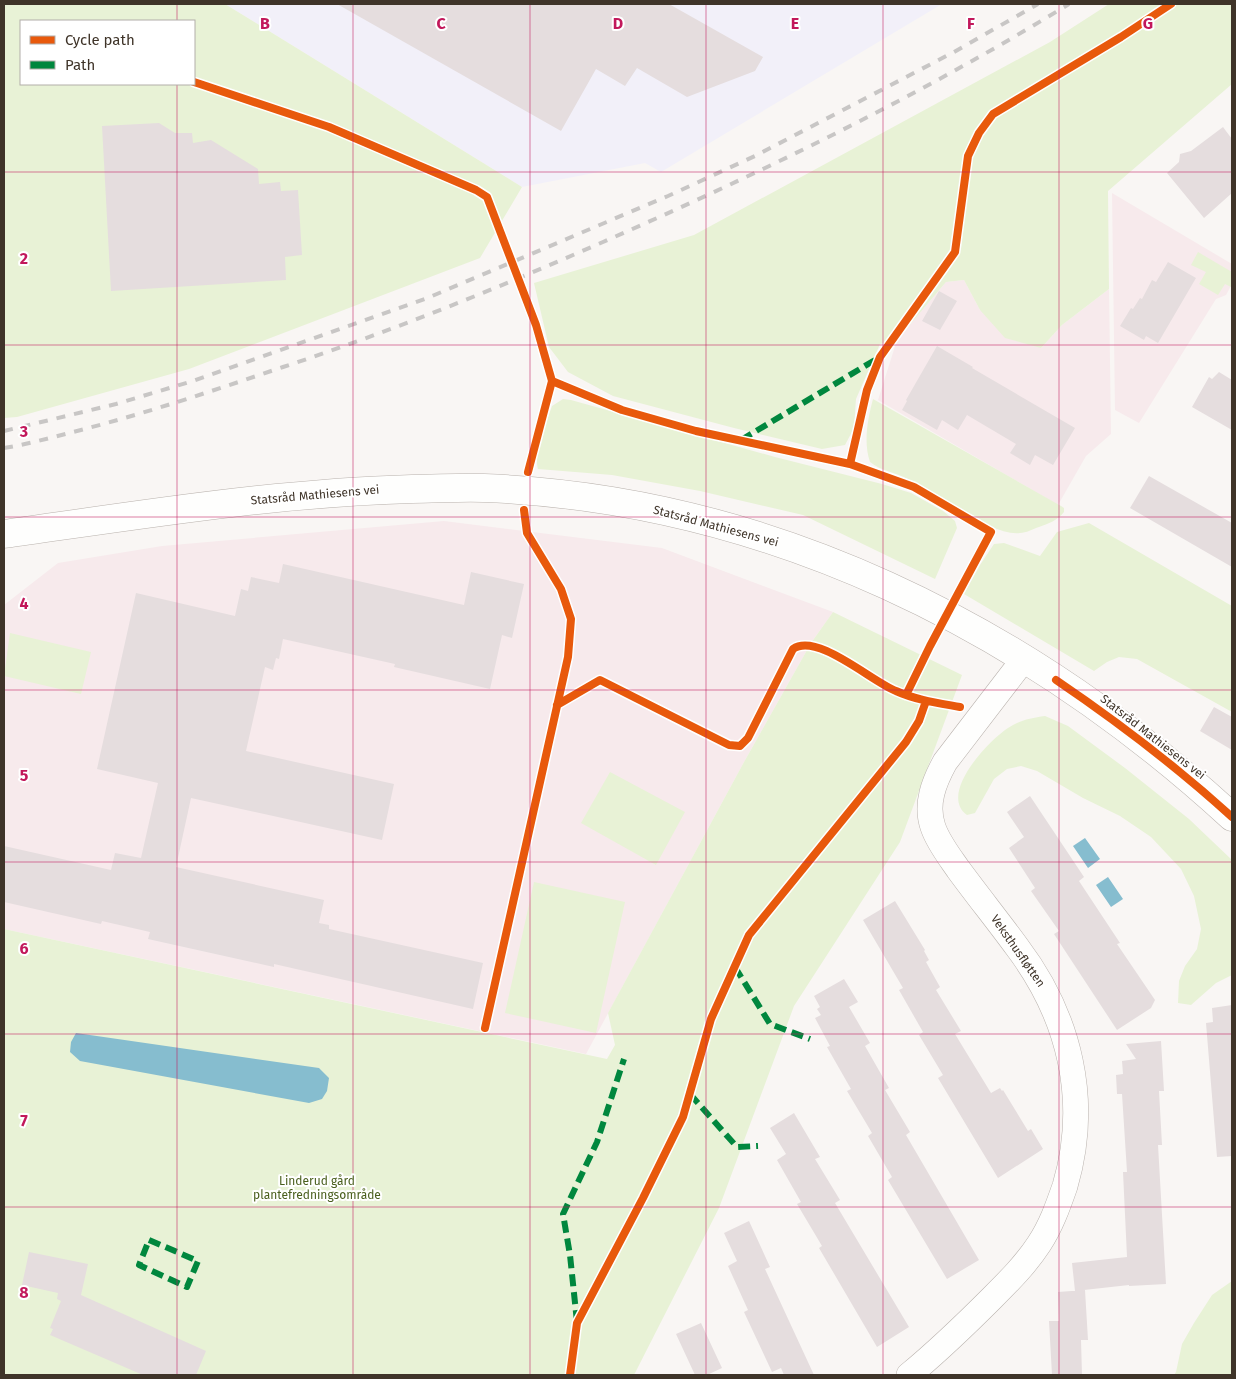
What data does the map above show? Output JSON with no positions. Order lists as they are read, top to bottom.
{
  "streets": {
    "street": ["Statsråd Mathiesens vei", "Veksthusfløtten"]
  },
  "crossings": [
    ["Statsråd Mathiesens vei", "Veksthusfløtten"]
  ],
  "parks": ["Linderud gård plantefredningsområde"],
  "legend": ["Cycle path", "Path"],
  "grid": {
    "columns": [
      "B",
      "C",
      "D",
      "E",
      "F",
      "G"
    ],
    "rows": [
      "2",
      "3",
      "4",
      "5",
      "6",
      "7",
      "8"
    ]
  }
}
